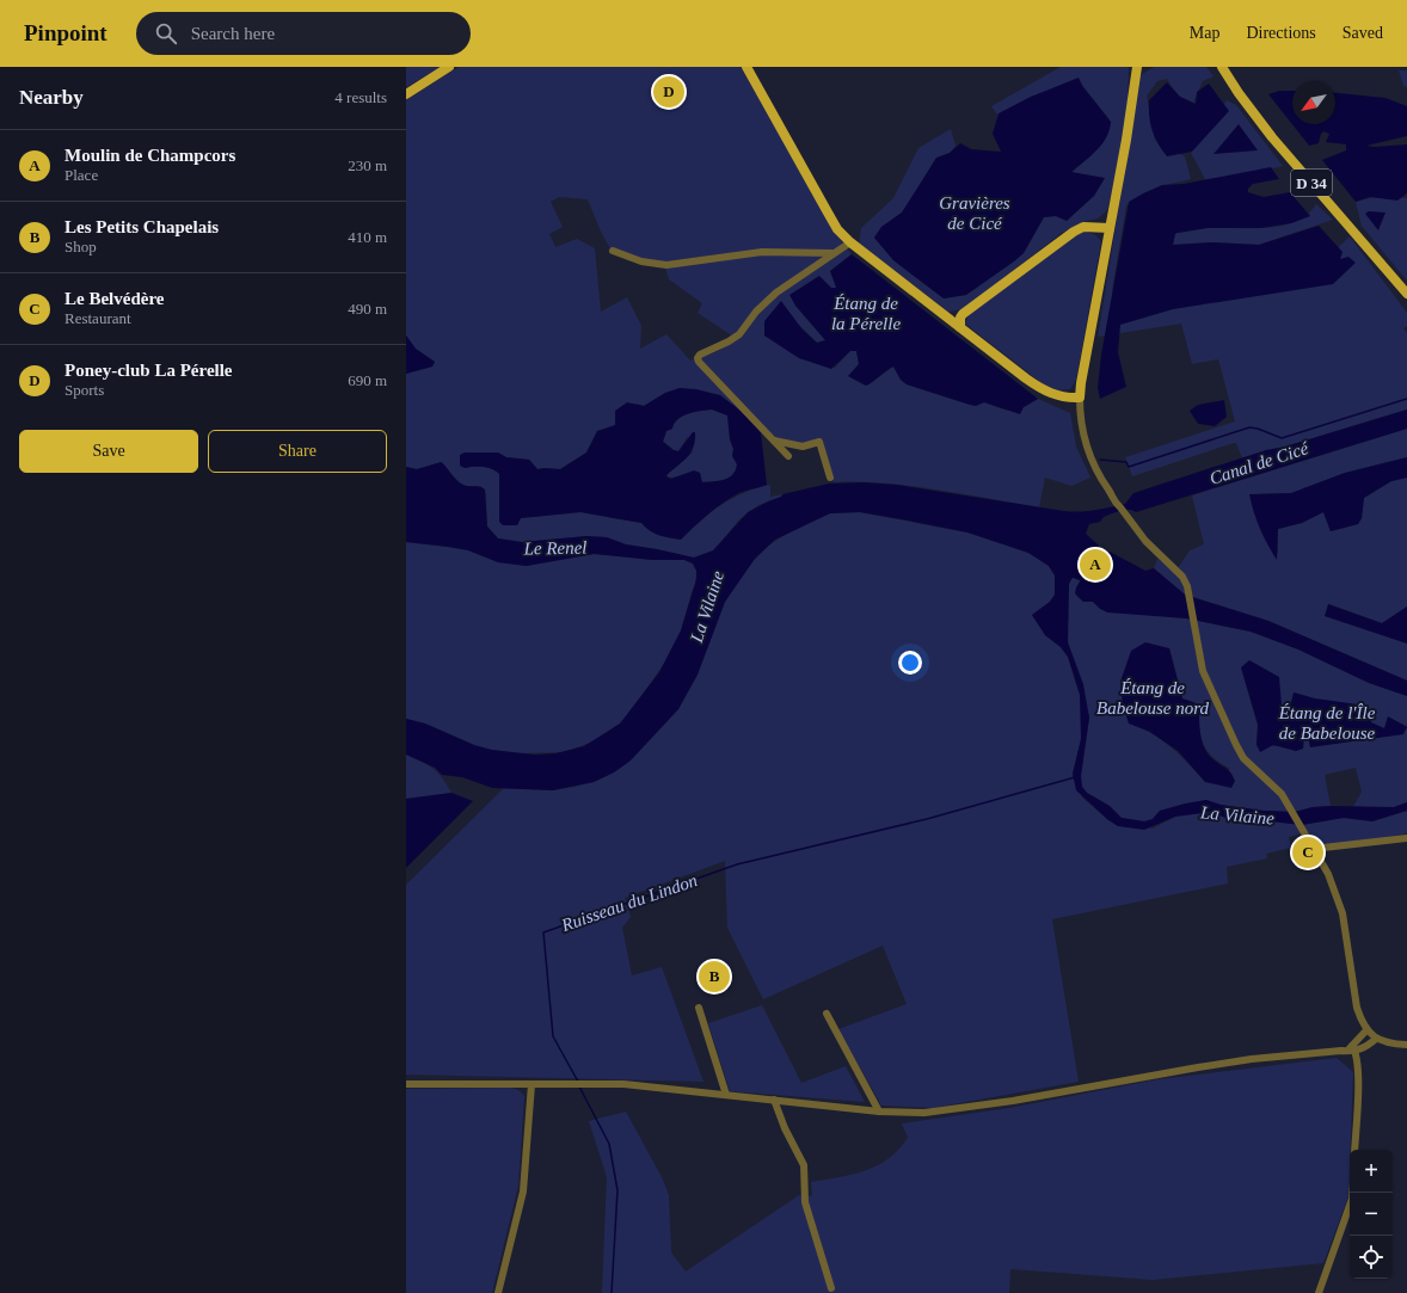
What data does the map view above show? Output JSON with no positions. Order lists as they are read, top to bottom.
{
  "streets": {
    "main road": ["D 34"]
  },
  "water": [
    "Gravières de Cicé",
    "Étang de la Pérelle",
    "Canal de Cicé",
    "Le Renel",
    "La Vilaine",
    "Étang de Babelouse nord",
    "Étang de l'Île de Babelouse",
    "Ruisseau du Lindon"
  ],
  "north": "bottom left",
  "page": {
    "header": "Pinpoint",
    "search": "Search here",
    "nav": ["Map", "Directions", "Saved"],
    "heading": ["Nearby", "4 results"],
    "pins": [
      "D",
      "A",
      "C",
      "B"
    ],
    "list": [
      {
        "mark": "A",
        "name": "Moulin de Champcors",
        "note": "Place",
        "value": "230 m"
      },
      {
        "mark": "B",
        "name": "Les Petits Chapelais",
        "note": "Shop",
        "value": "410 m"
      },
      {
        "mark": "C",
        "name": "Le Belvédère",
        "note": "Restaurant",
        "value": "490 m"
      },
      {
        "mark": "D",
        "name": "Poney-club La Pérelle",
        "note": "Sports",
        "value": "690 m"
      }
    ],
    "buttons": ["Save", "Share"],
    "map_buttons": ["+", "−"]
  }
}
